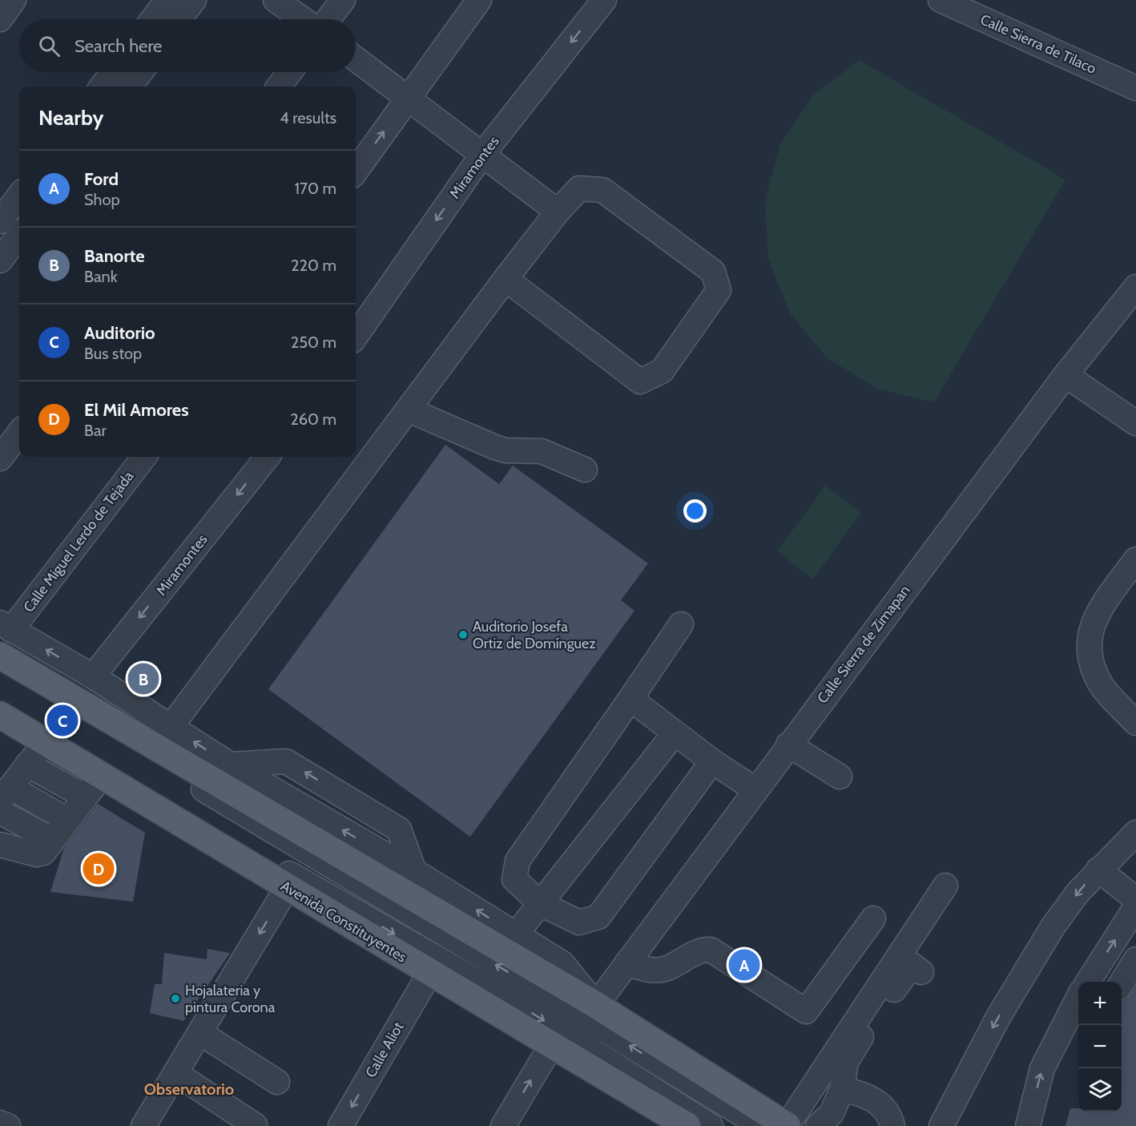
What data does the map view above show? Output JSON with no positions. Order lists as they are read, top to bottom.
{
  "streets": {
    "main road": ["Avenida Constituyentes"],
    "street": [
      "Calle Sierra de Tilaco",
      "Miramontes",
      "Calle Miguel Lerdo de Tejada",
      "Calle Sierra de Zimapan",
      "Calle Aliot"
    ]
  },
  "crossings": [
    ["Avenida Constituyentes", "Calle Aliot"]
  ],
  "districts": ["Observatorio"],
  "places": ["Auditorio Josefa Ortiz de Domínguez", "Hojalateria y pintura Corona"],
  "page": {
    "search": "Search here",
    "heading": ["Nearby", "4 results"],
    "list": [
      {
        "mark": "A",
        "name": "Ford",
        "note": "Shop",
        "value": "170 m"
      },
      {
        "mark": "B",
        "name": "Banorte",
        "note": "Bank",
        "value": "220 m"
      },
      {
        "mark": "C",
        "name": "Auditorio",
        "note": "Bus stop",
        "value": "250 m"
      },
      {
        "mark": "D",
        "name": "El Mil Amores",
        "note": "Bar",
        "value": "260 m"
      }
    ],
    "pins": [
      "B",
      "C",
      "D",
      "A"
    ],
    "map_buttons": ["+", "−"]
  }
}
